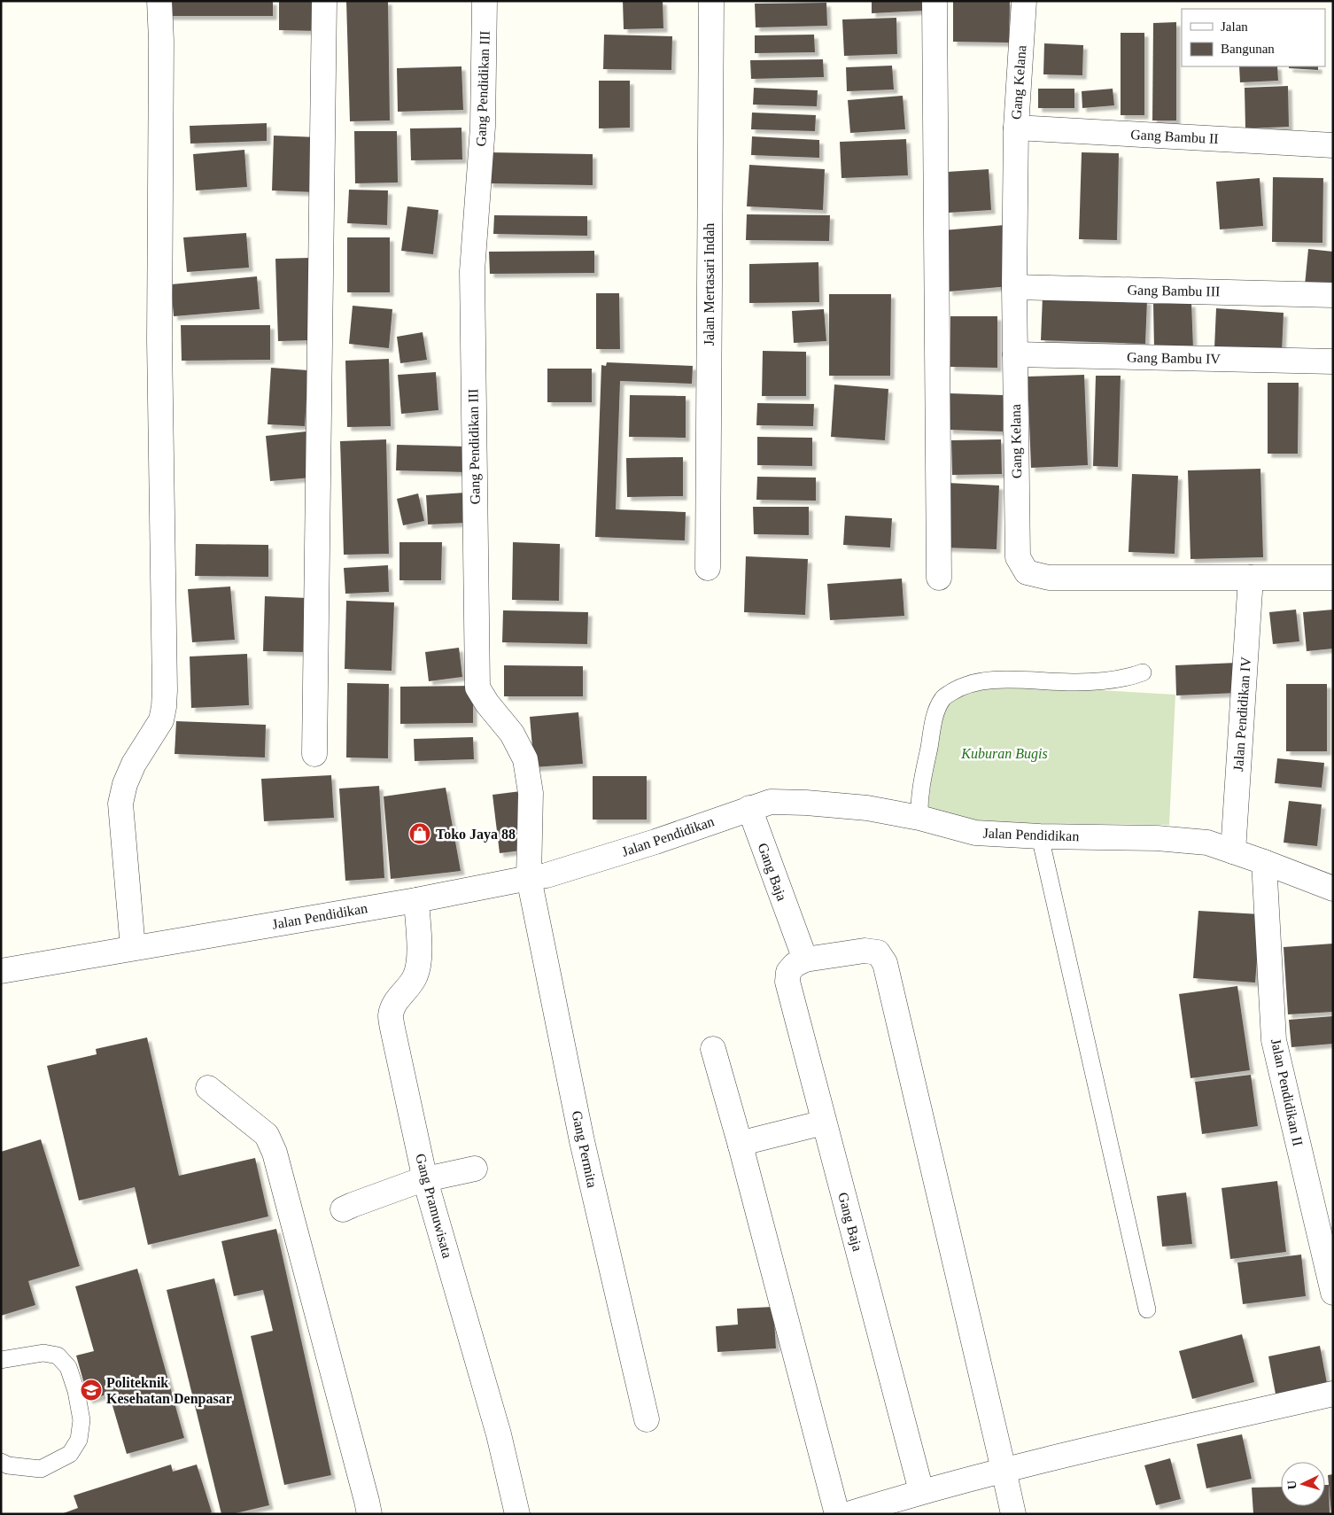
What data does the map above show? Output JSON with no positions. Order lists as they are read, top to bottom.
{
  "streets": {
    "street": [
      "Gang Kelana",
      "Gang Pendidikan III",
      "Gang Bambu II",
      "Jalan Mertasari Indah",
      "Gang Bambu III",
      "Gang Bambu IV",
      "Jalan Pendidikan IV",
      "Jalan Pendidikan",
      "Gang Baja",
      "Jalan Pendidikan II",
      "Gang Permita",
      "Gang Pramuwisata"
    ]
  },
  "crossings": [
    ["Gang Kelana", "Gang Bambu II"],
    ["Gang Kelana", "Gang Bambu III"],
    ["Gang Kelana", "Gang Bambu IV"],
    ["Gang Kelana", "Jalan Pendidikan IV"],
    ["Gang Pendidikan III", "Jalan Pendidikan"],
    ["Gang Pendidikan III", "Gang Permita"],
    ["Jalan Pendidikan IV", "Jalan Pendidikan"],
    ["Jalan Pendidikan", "Gang Baja"],
    ["Jalan Pendidikan", "Jalan Pendidikan II"],
    ["Jalan Pendidikan", "Gang Permita"],
    ["Jalan Pendidikan", "Gang Pramuwisata"]
  ],
  "parks": ["Kuburan Bugis"],
  "places": {
    "shop": ["Toko Jaya 88"],
    "school or university": ["Politeknik Kesehatan Denpasar"]
  },
  "legend": ["Jalan", "Bangunan"],
  "north": "left"
}
